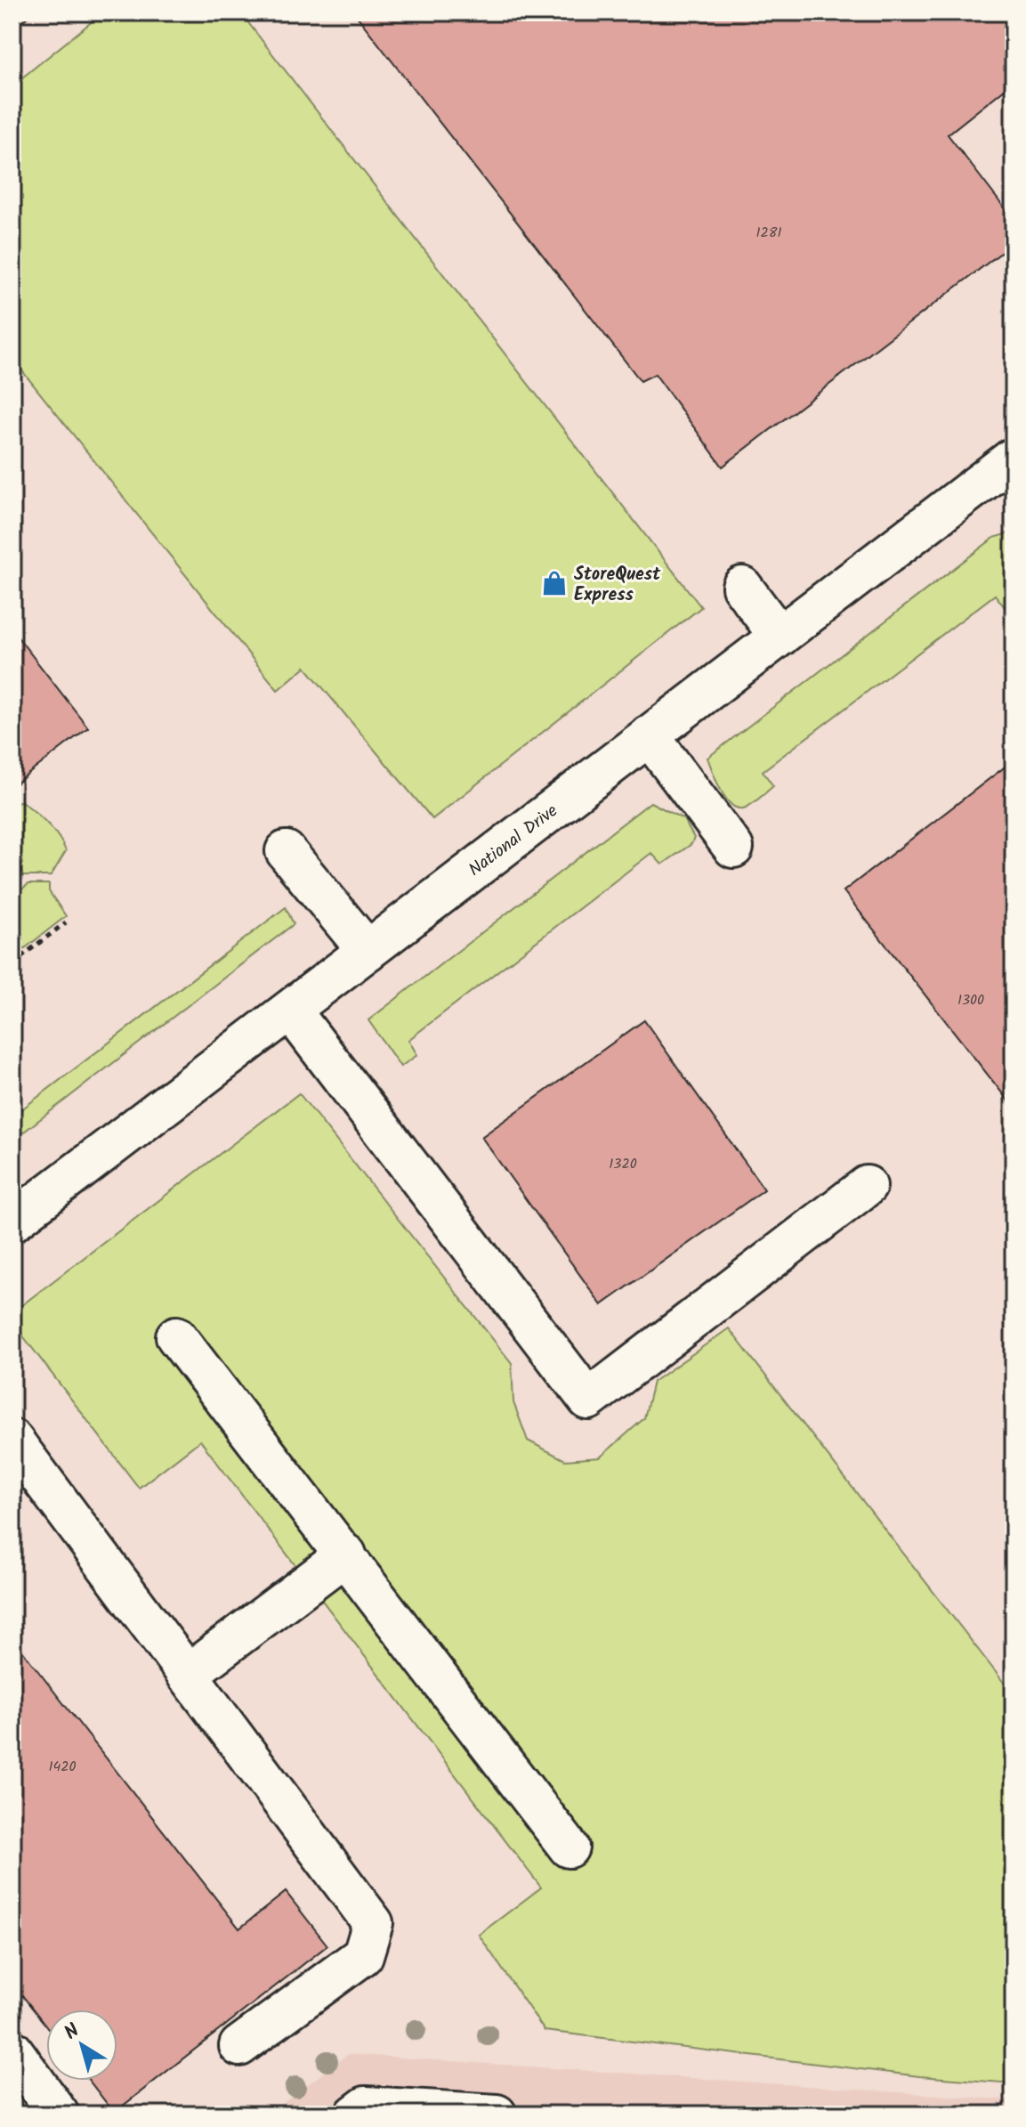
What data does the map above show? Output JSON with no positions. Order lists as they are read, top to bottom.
{
  "streets": {
    "street": ["National Drive"]
  },
  "places": {
    "shop": ["StoreQuest Express"]
  },
  "house_numbers": [
    "1281",
    "1300",
    "1320",
    "1420"
  ],
  "north": "top left"
}
